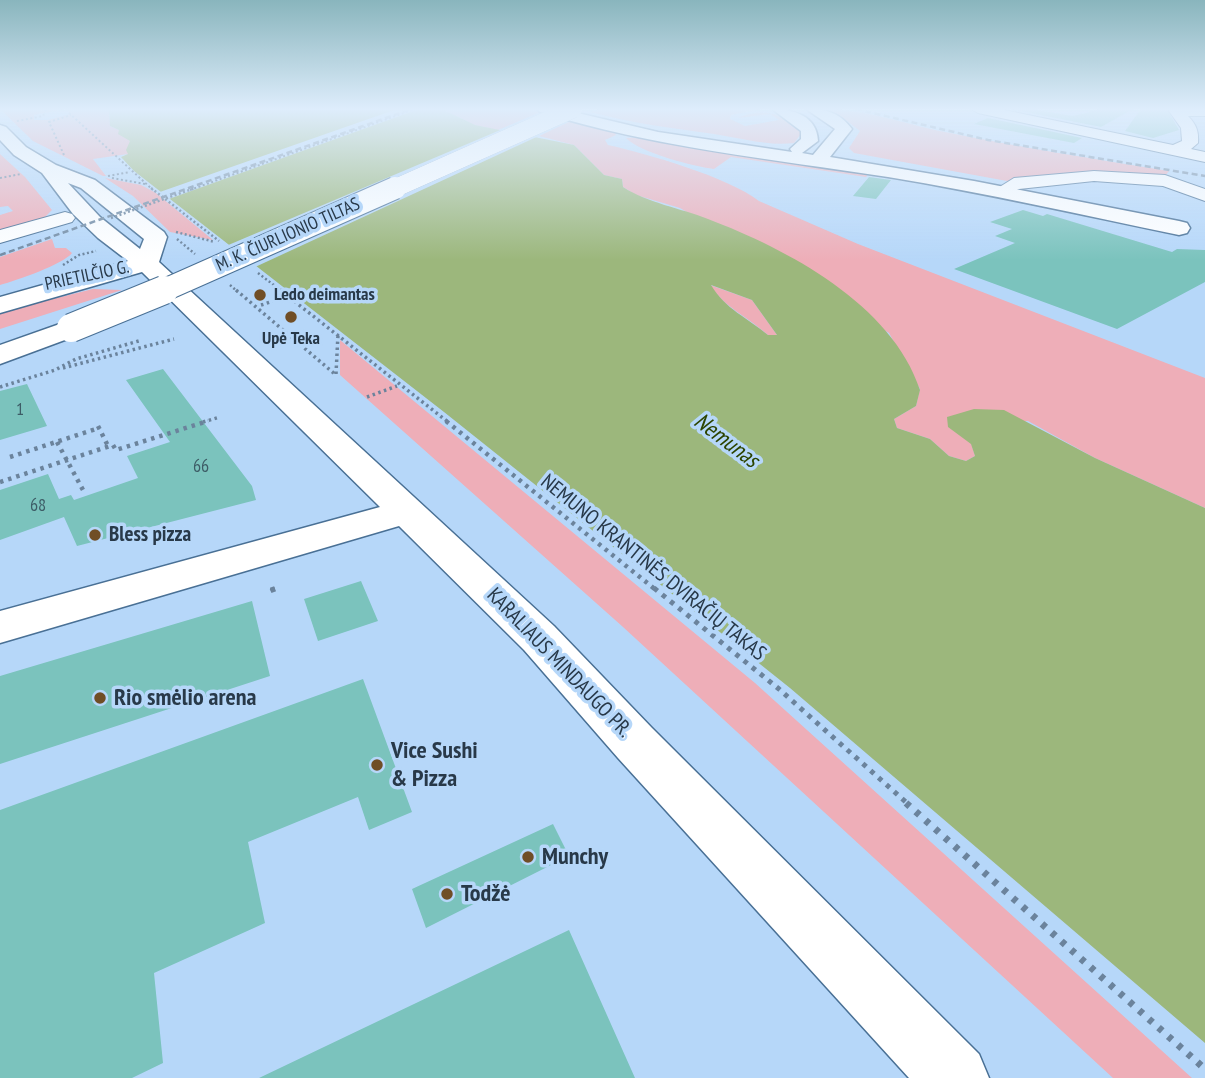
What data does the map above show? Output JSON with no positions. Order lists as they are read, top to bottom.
{
  "streets": {
    "main road": ["M. K. ČIURLIONIO TILTAS", "PRIETILČIO G.", "KARALIAUS MINDAUGO PR."],
    "path": ["NEMUNO KRANTINĖS DVIRAČIŲ TAKAS"]
  },
  "crossings": [
    ["PRIETILČIO G.", "KARALIAUS MINDAUGO PR."]
  ],
  "water": ["Nemunas"],
  "places": [
    "Ledo deimantas",
    "Upė Teka",
    "Bless pizza",
    "Rio smėlio arena",
    "Vice Sushi & Pizza",
    "Munchy",
    "Todžė"
  ],
  "house_numbers": ["1", "66", "68"]
}
